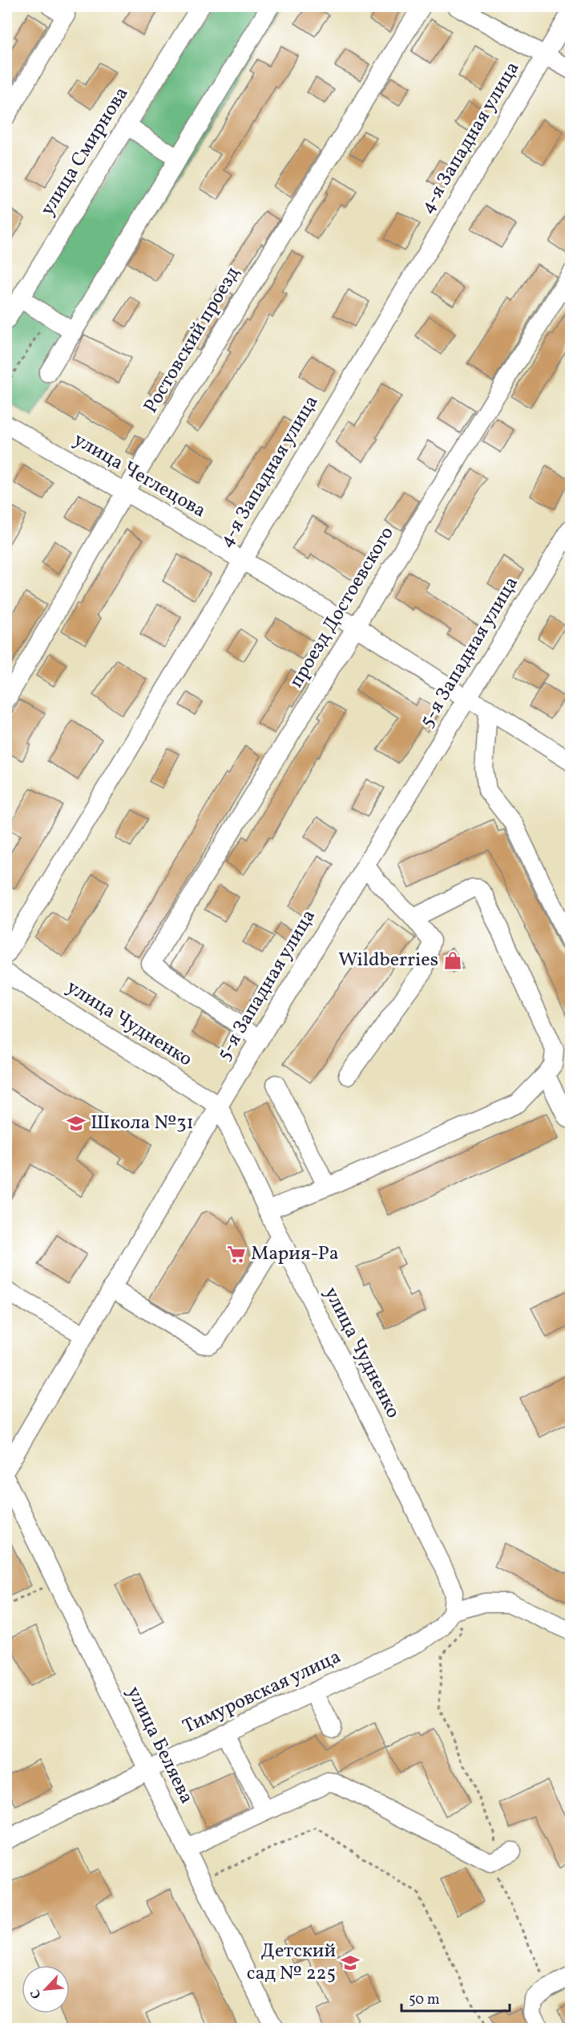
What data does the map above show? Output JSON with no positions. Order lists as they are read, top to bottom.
{
  "streets": {
    "street": [
      "4-я Западная улица",
      "улица Смирнова",
      "Ростовский проезд",
      "улица Чеглецова",
      "проезд Достоевского",
      "5-я Западная улица",
      "улица Чудненко",
      "Тимуровская улица",
      "улица Беляева"
    ]
  },
  "crossings": [
    ["4-я Западная улица", "улица Чеглецова"],
    ["Ростовский проезд", "улица Чеглецова"],
    ["улица Чеглецова", "проезд Достоевского"],
    ["улица Чеглецова", "5-я Западная улица"],
    ["проезд Достоевского", "5-я Западная улица"],
    ["5-я Западная улица", "улица Чудненко"],
    ["улица Чудненко", "Тимуровская улица"],
    ["Тимуровская улица", "улица Беляева"]
  ],
  "places": {
    "shop": ["Wildberries"],
    "school or university": ["Школа №31", "Детский сад № 225"],
    "supermarket": ["Мария-Ра"]
  },
  "scale_bar": "50 m",
  "north": "bottom left"
}
